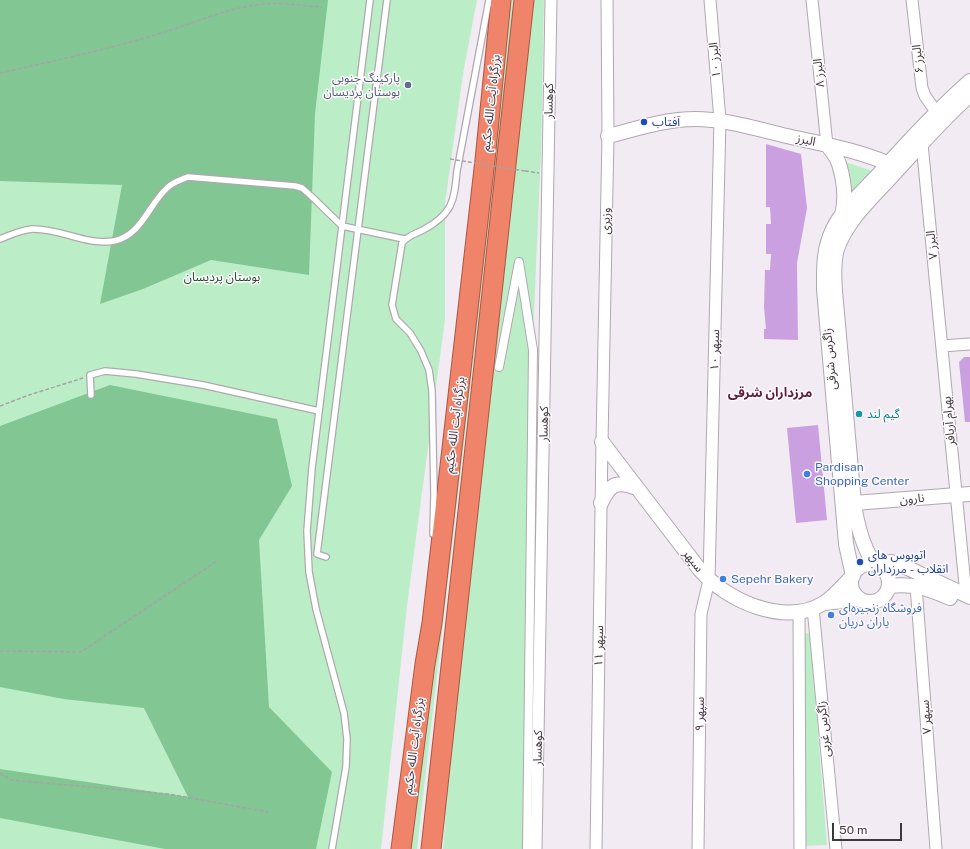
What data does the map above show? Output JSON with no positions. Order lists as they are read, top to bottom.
{
  "streets": {
    "highway": ["بزرگراه آیت الله حکیم"],
    "street": [
      "البرز ۶",
      "البرز ۱۰",
      "البرز ۸",
      "کوهسار",
      "البرز",
      "وزیری",
      "البرز ۷",
      "سپهر ۱۰",
      "زاگرس شرقی",
      "بهرام آریافر",
      "نارون",
      "سپهر",
      "سپهر ۱۱",
      "سپهر ۹",
      "سپهر ۷",
      "زاگرس غربی"
    ]
  },
  "crossings": [
    ["البرز ۱۰", "البرز"],
    ["البرز ۱۰", "سپهر ۱۰"],
    ["البرز ۸", "البرز"],
    ["البرز", "وزیری"],
    ["البرز", "سپهر ۱۰"],
    ["البرز", "زاگرس شرقی"],
    ["وزیری", "سپهر"],
    ["وزیری", "سپهر ۱۱"],
    ["البرز ۷", "بهرام آریافر"],
    ["سپهر ۱۰", "سپهر"],
    ["سپهر ۱۰", "سپهر ۹"],
    ["زاگرس شرقی", "نارون"],
    ["زاگرس شرقی", "سپهر"],
    ["بهرام آریافر", "نارون"],
    ["سپهر", "سپهر ۱۱"],
    ["سپهر", "سپهر ۹"],
    ["سپهر", "زاگرس غربی"]
  ],
  "districts": ["مرزداران شرقی"],
  "parks": ["بوستان پردیسان"],
  "places": [
    "پارکینگ جنوبی بوستان پردیسان",
    "آفتاب",
    "گیم لند",
    "Pardisan Shopping Center",
    "اتوبوس های انقلاب - مرزداران",
    "Sepehr Bakery",
    "فروشگاه زنجیره‌ای یاران دریان"
  ],
  "scale_bar": "50 m"
}
